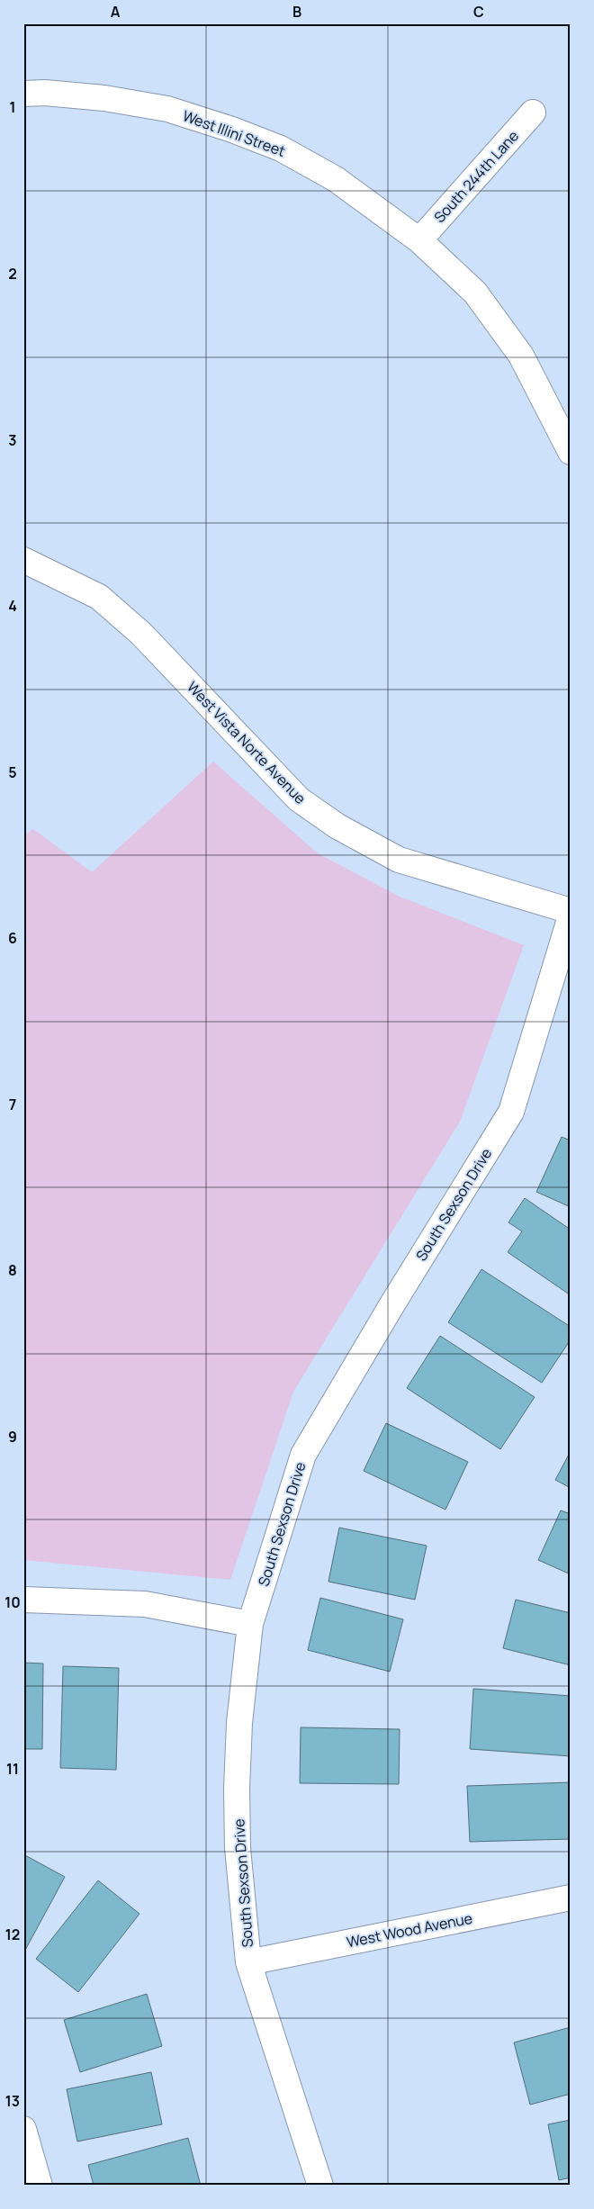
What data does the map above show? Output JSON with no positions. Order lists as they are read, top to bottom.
{
  "streets": {
    "street": [
      "West Illini Street",
      "South 244th Lane",
      "West Vista Norte Avenue",
      "South Sexson Drive",
      "West Wood Avenue"
    ]
  },
  "crossings": [
    ["West Illini Street", "South 244th Lane"],
    ["South Sexson Drive", "West Wood Avenue"]
  ],
  "grid": {
    "columns": ["A", "B", "C"],
    "rows": [
      "1",
      "2",
      "3",
      "4",
      "5",
      "6",
      "7",
      "8",
      "9",
      "10",
      "11",
      "12",
      "13"
    ]
  }
}
